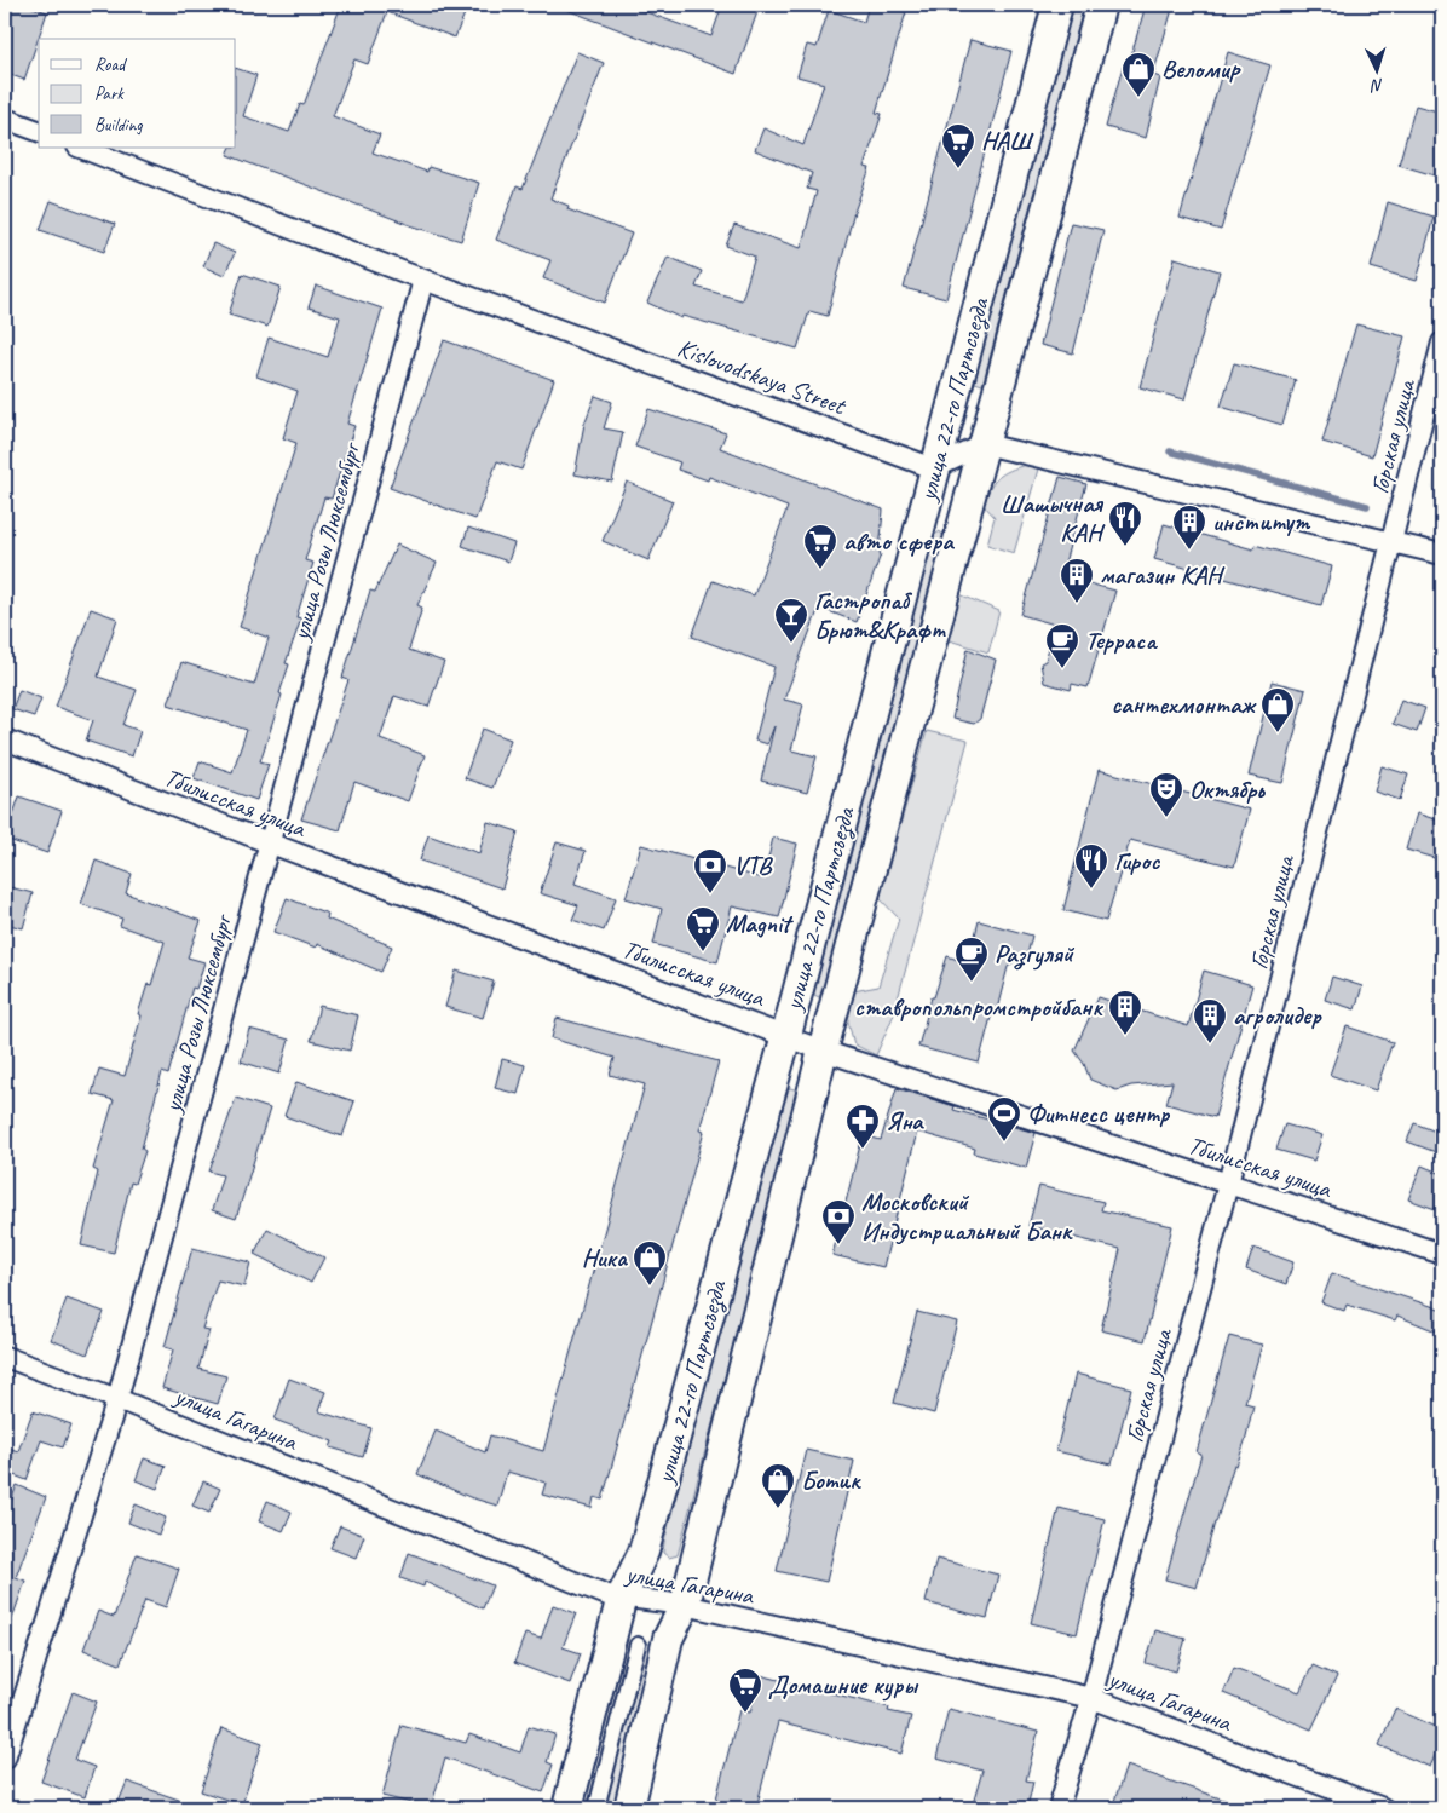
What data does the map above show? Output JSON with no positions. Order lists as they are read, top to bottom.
{
  "streets": {
    "main road": ["улица 22-го Партсъезда"],
    "street": [
      "Kislovodskaya Street",
      "Горская улица",
      "улица Розы Люксембург",
      "Тбилисская улица",
      "улица Гагарина"
    ]
  },
  "crossings": [
    ["Kislovodskaya Street", "улица 22-го Партсъезда"],
    ["Kislovodskaya Street", "улица Розы Люксембург"],
    ["улица 22-го Партсъезда", "Тбилисская улица"],
    ["улица 22-го Партсъезда", "улица Гагарина"],
    ["Горская улица", "Тбилисская улица"],
    ["Горская улица", "улица Гагарина"],
    ["улица Розы Люксембург", "Тбилисская улица"],
    ["улица Розы Люксембург", "улица Гагарина"]
  ],
  "places": {
    "shop": [
      "Веломир",
      "сантехмонтаж",
      "Ника",
      "Ботик"
    ],
    "supermarket": [
      "НАШ",
      "авто сфера",
      "Magnit",
      "Домашние куры"
    ],
    "restaurant": ["Шашычная КАН", "Гирос"],
    "building": [
      "институт",
      "магазин КАН",
      "ставропольпромстройбанк",
      "агролидер"
    ],
    "bar": ["Гастропаб Брют&Крафт"],
    "cafe": ["Терраса", "Разгуляй"],
    "theatre": ["Октябрь"],
    "bank": ["VTB", "Московский Индустриальный Банк"],
    "sports": ["Фитнесс центр"],
    "pharmacy": ["Яна"]
  },
  "legend": ["Road", "Park", "Building"],
  "north": "bottom"
}
